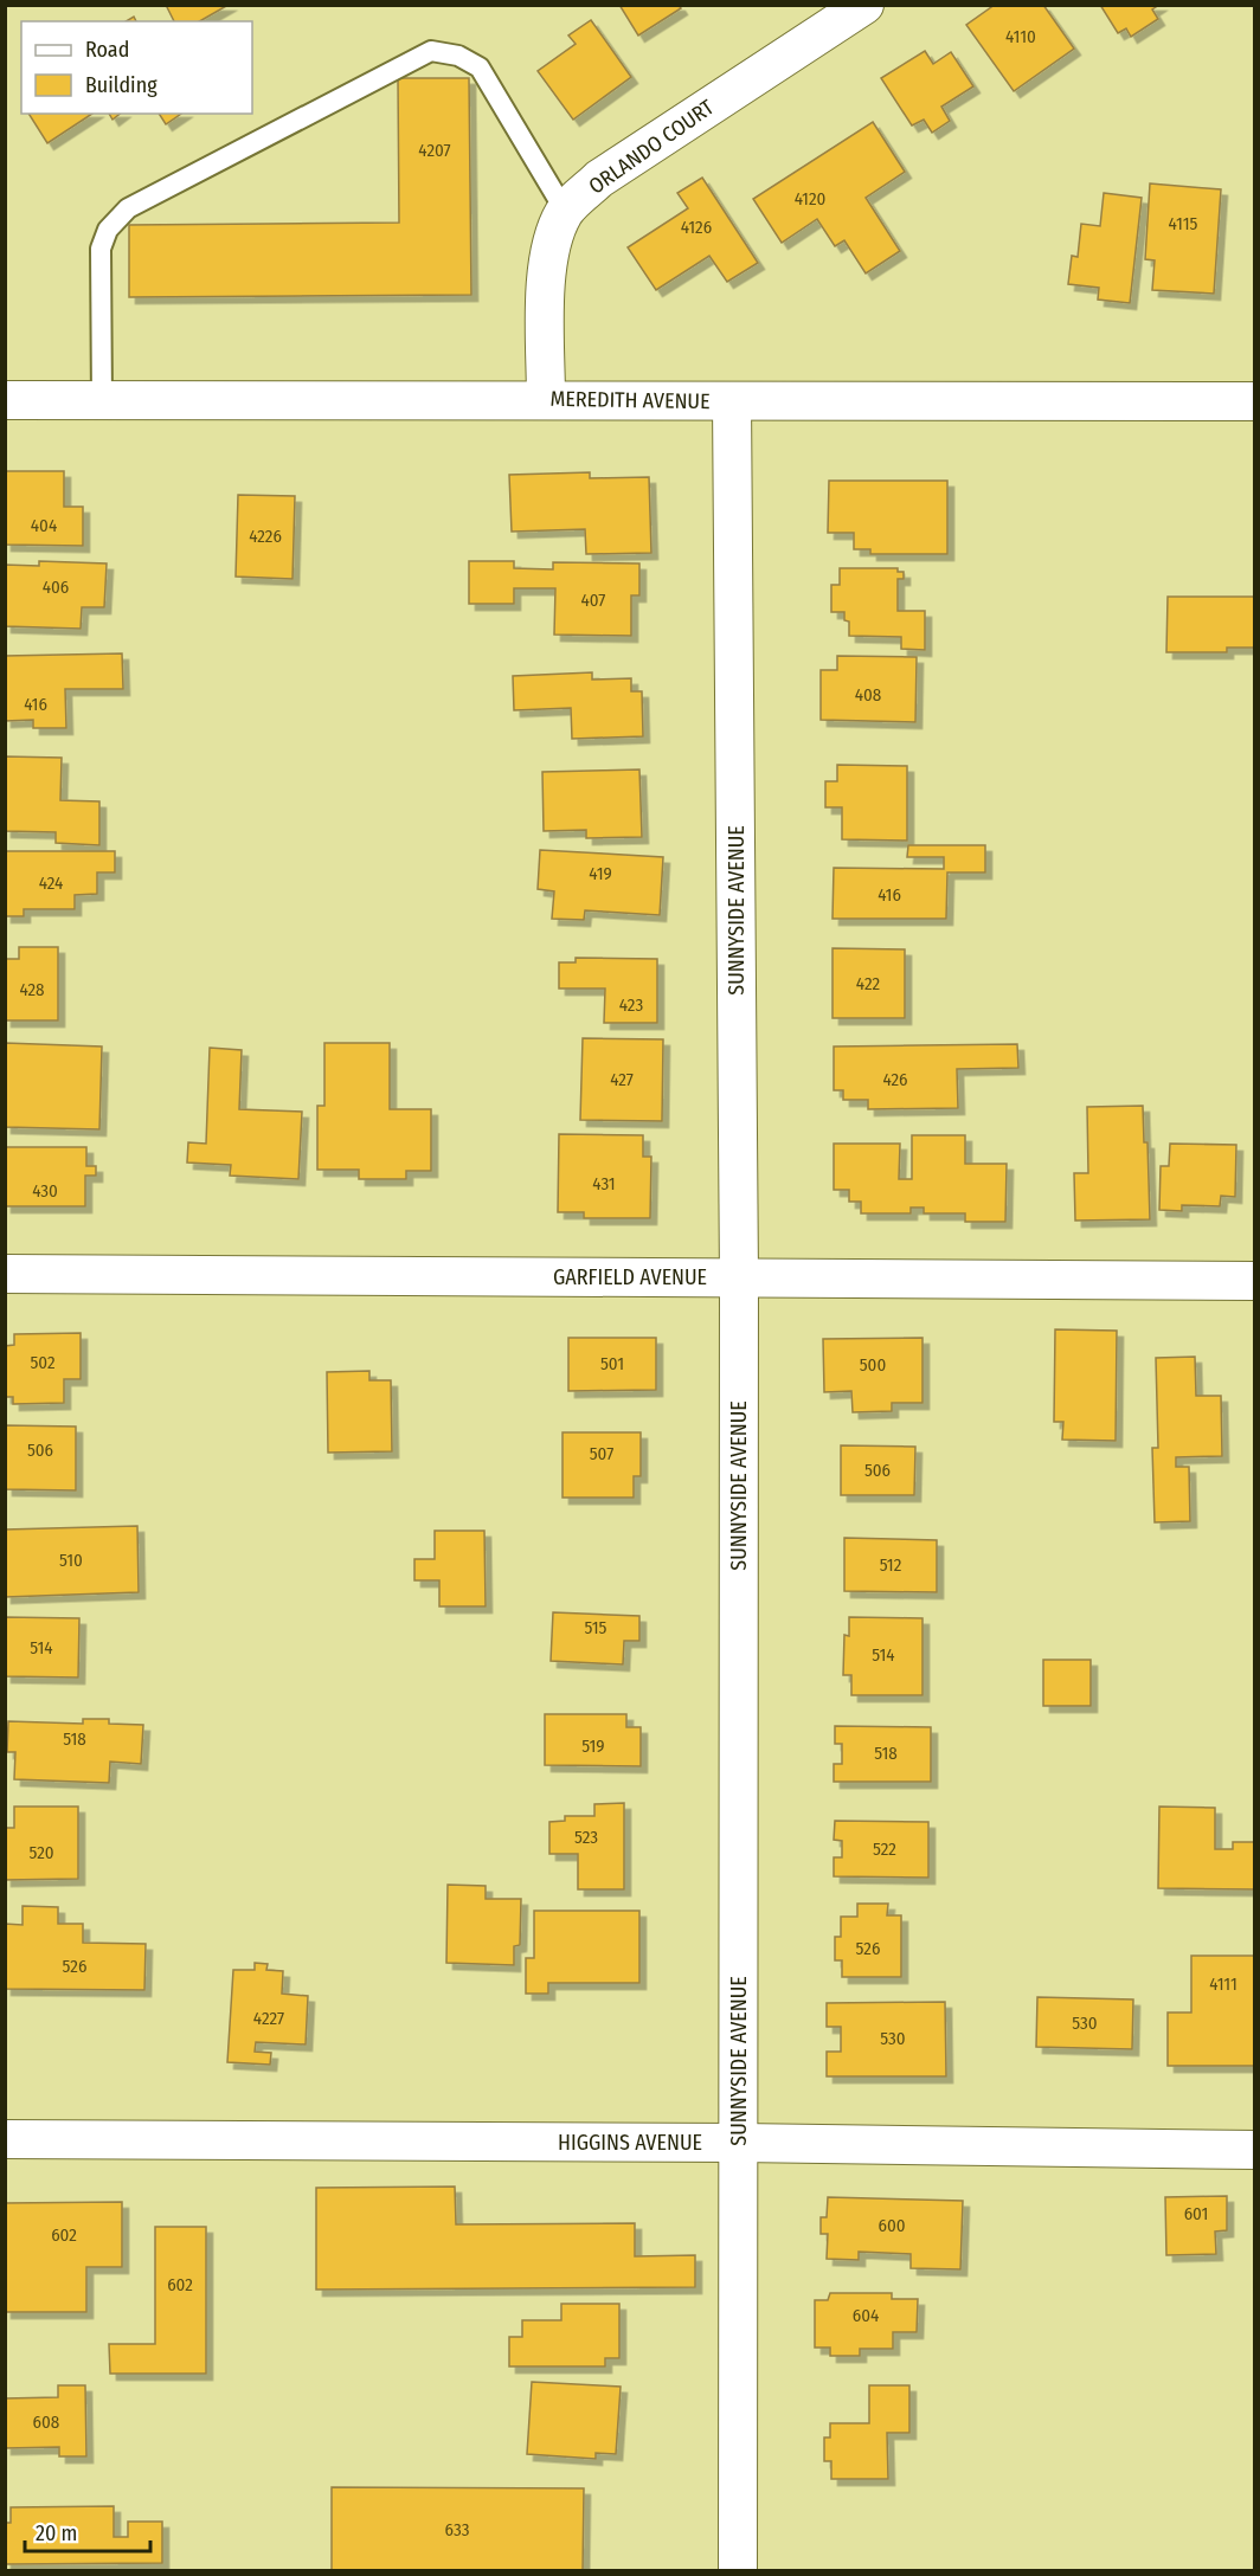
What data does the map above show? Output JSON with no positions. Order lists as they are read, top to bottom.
{
  "streets": {
    "street": [
      "ORLANDO COURT",
      "MEREDITH AVENUE",
      "SUNNYSIDE AVENUE",
      "GARFIELD AVENUE",
      "HIGGINS AVENUE"
    ]
  },
  "crossings": [
    ["ORLANDO COURT", "MEREDITH AVENUE"],
    ["MEREDITH AVENUE", "SUNNYSIDE AVENUE"],
    ["SUNNYSIDE AVENUE", "GARFIELD AVENUE"],
    ["SUNNYSIDE AVENUE", "HIGGINS AVENUE"]
  ],
  "house_numbers": [
    "4110",
    "4207",
    "4120",
    "4115",
    "4126",
    "404",
    "4226",
    "406",
    "407",
    "408",
    "416",
    "419",
    "424",
    "416",
    "422",
    "428",
    "423",
    "427",
    "426",
    "431",
    "430",
    "502",
    "501",
    "500",
    "506",
    "507",
    "506",
    "510",
    "512",
    "515",
    "514",
    "514",
    "518",
    "519",
    "518",
    "523",
    "522",
    "520",
    "526",
    "526",
    "4111",
    "4227",
    "530",
    "530",
    "601",
    "600",
    "602",
    "602",
    "604",
    "608",
    "633"
  ],
  "legend": ["Road", "Building"],
  "scale_bar": "20 m"
}
